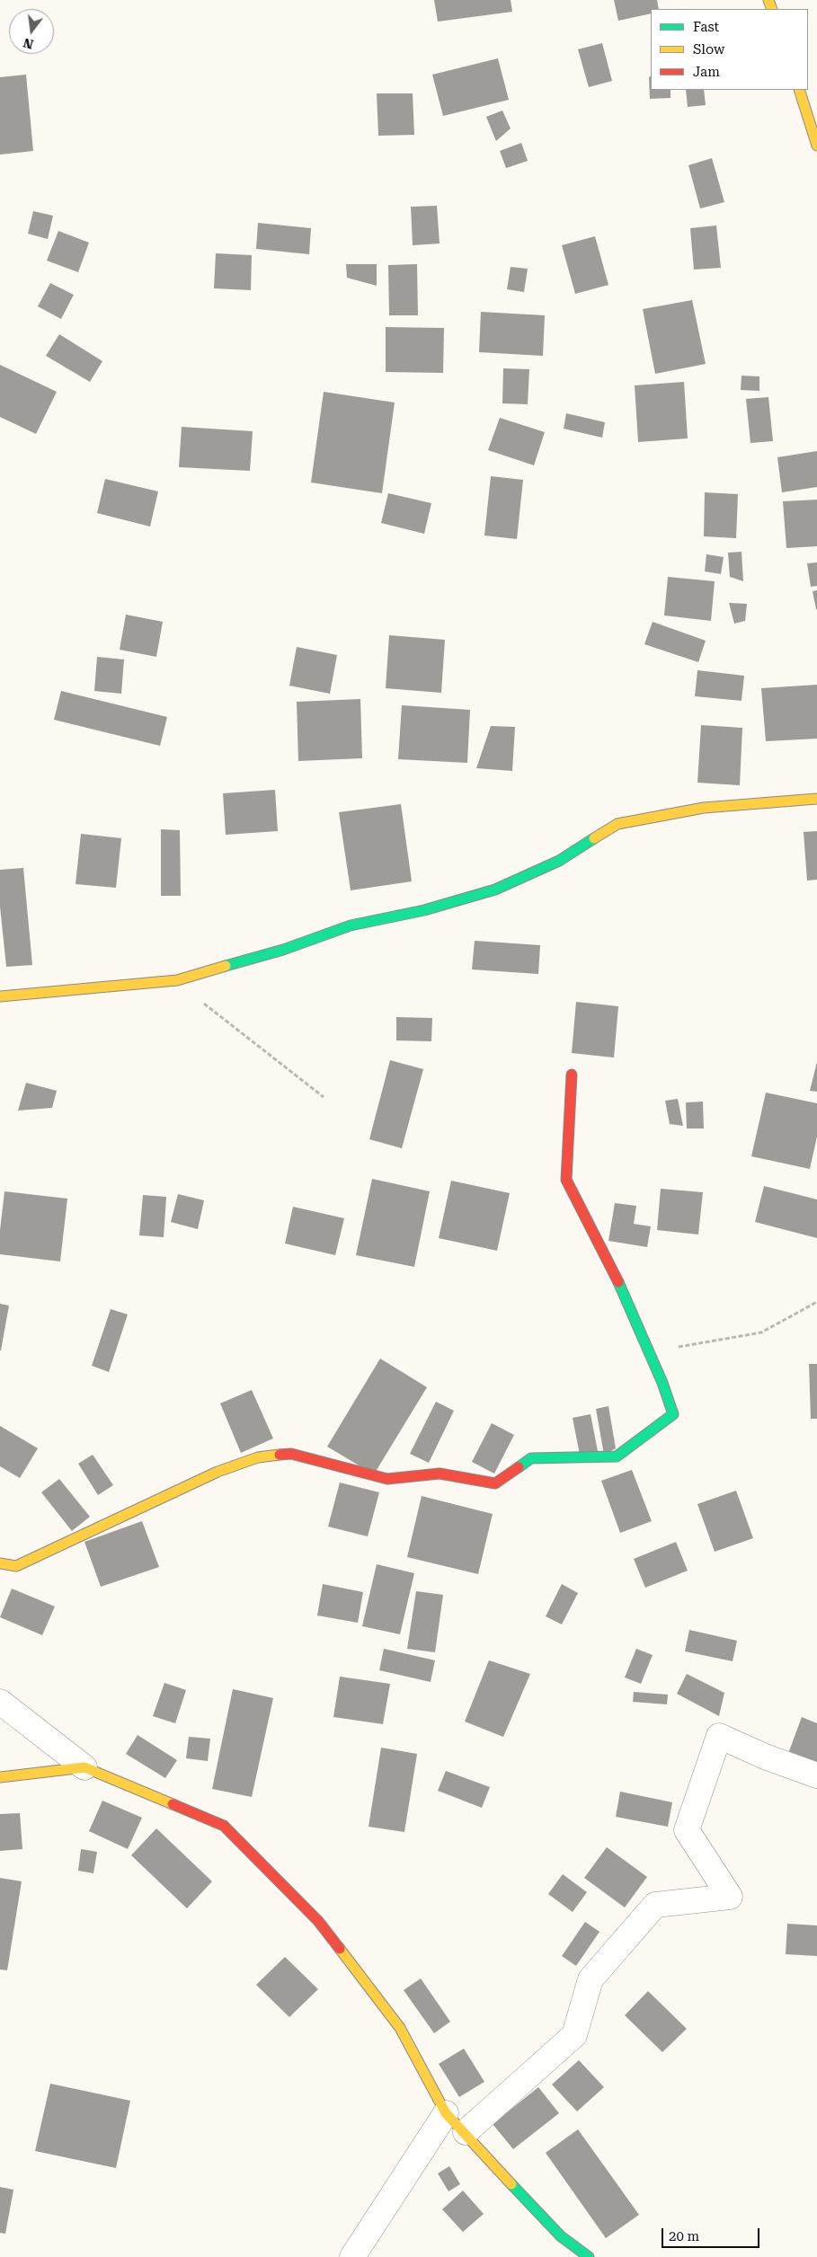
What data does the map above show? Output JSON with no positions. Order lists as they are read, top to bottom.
{
  "legend": ["Fast", "Slow", "Jam"],
  "scale_bar": "20 m",
  "north": "bottom"
}
